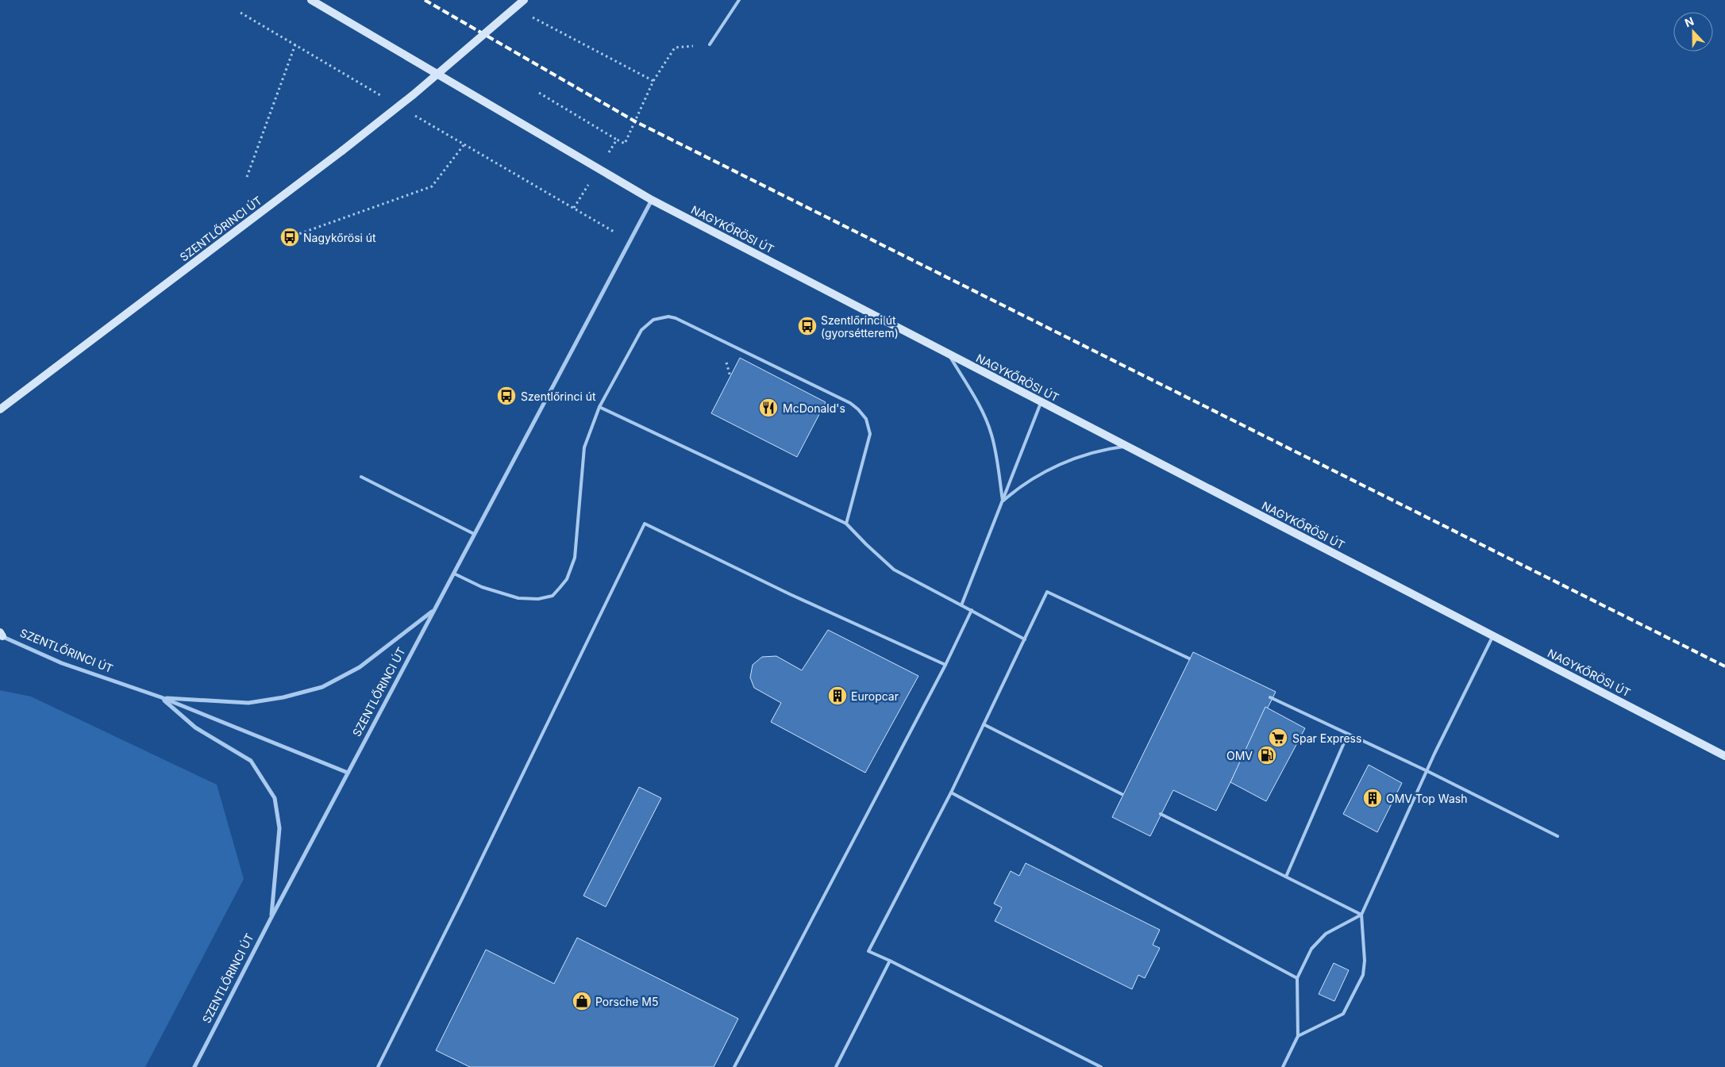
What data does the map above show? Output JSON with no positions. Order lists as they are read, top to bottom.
{
  "streets": {
    "main road": ["SZENTLŐRINCI ÚT", "NAGYKŐRÖSI ÚT"]
  },
  "crossings": [
    ["SZENTLŐRINCI ÚT", "NAGYKŐRÖSI ÚT"]
  ],
  "places": {
    "bus stop": ["Nagykőrösi út", "Szentlőrinci út (gyorsétterem)", "Szentlőrinci út"],
    "restaurant": ["McDonald's"],
    "building": ["Europcar", "OMV Top Wash"],
    "supermarket": ["Spar Express"],
    "fuel station": ["OMV"],
    "shop": ["Porsche M5"]
  },
  "north": "top"
}
